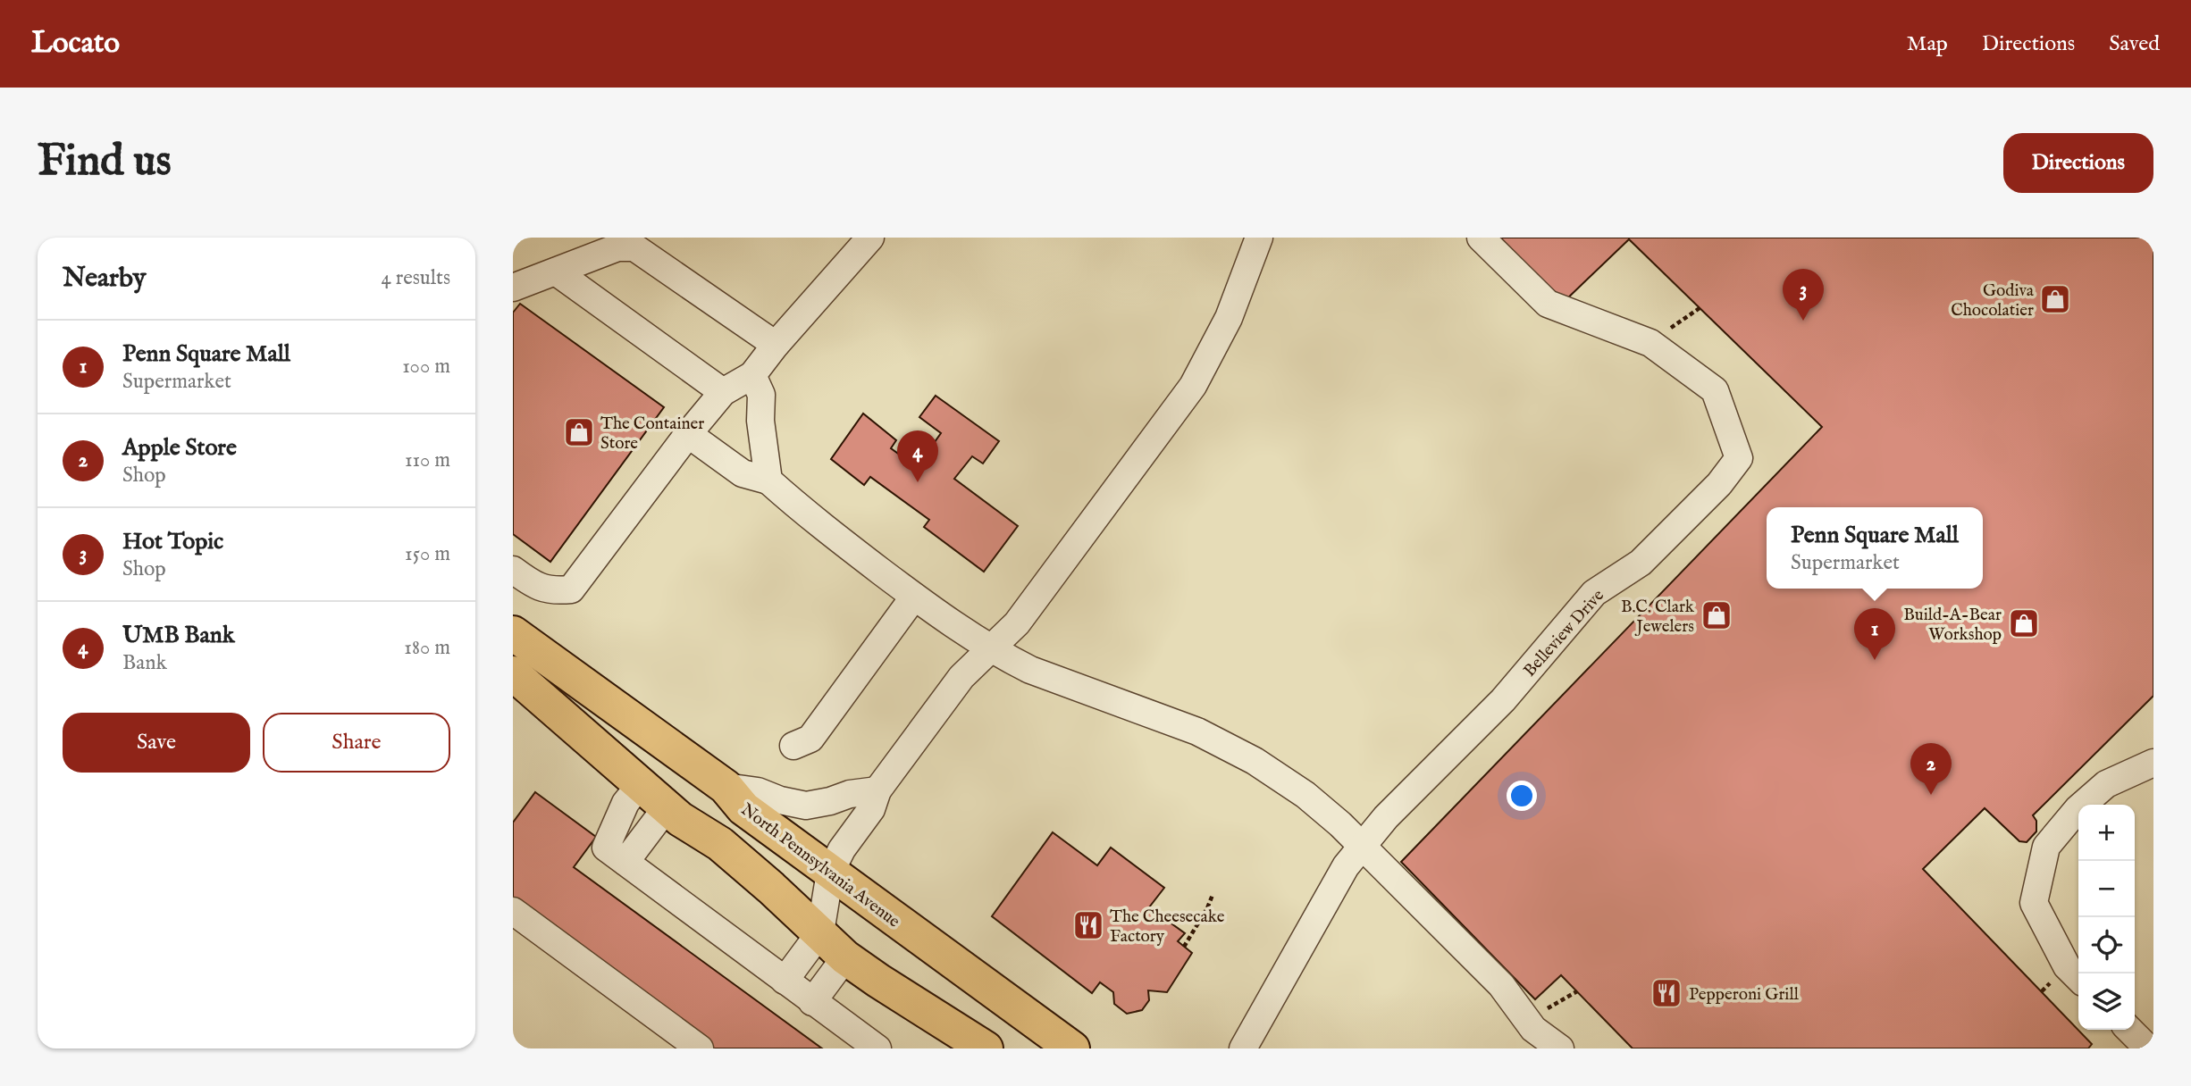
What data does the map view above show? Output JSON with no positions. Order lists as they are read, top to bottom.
{
  "streets": {
    "main road": ["North Pennsylvania Avenue"],
    "street": ["Belleview Drive"]
  },
  "places": {
    "shop": [
      "Godiva Chocolatier",
      "The Container Store",
      "B.C. Clark Jewelers",
      "Build-A-Bear Workshop"
    ],
    "restaurant": ["The Cheesecake Factory", "Pepperoni Grill"]
  },
  "page": {
    "header": "Locato",
    "nav": ["Map", "Directions", "Saved"],
    "buttons": [
      "Directions",
      ["Save", "Share"]
    ],
    "title": "Find us",
    "heading": ["Nearby", "4 results"],
    "pins": [
      "3",
      "4",
      "1",
      "2"
    ],
    "list": [
      {
        "mark": "1",
        "name": "Penn Square Mall",
        "note": "Supermarket",
        "value": "100 m"
      },
      {
        "mark": "2",
        "name": "Apple Store",
        "note": "Shop",
        "value": "110 m"
      },
      {
        "mark": "3",
        "name": "Hot Topic",
        "note": "Shop",
        "value": "150 m"
      },
      {
        "mark": "4",
        "name": "UMB Bank",
        "note": "Bank",
        "value": "180 m"
      }
    ],
    "popup": ["Penn Square Mall", "Supermarket"],
    "map_buttons": ["+", "−"]
  }
}
